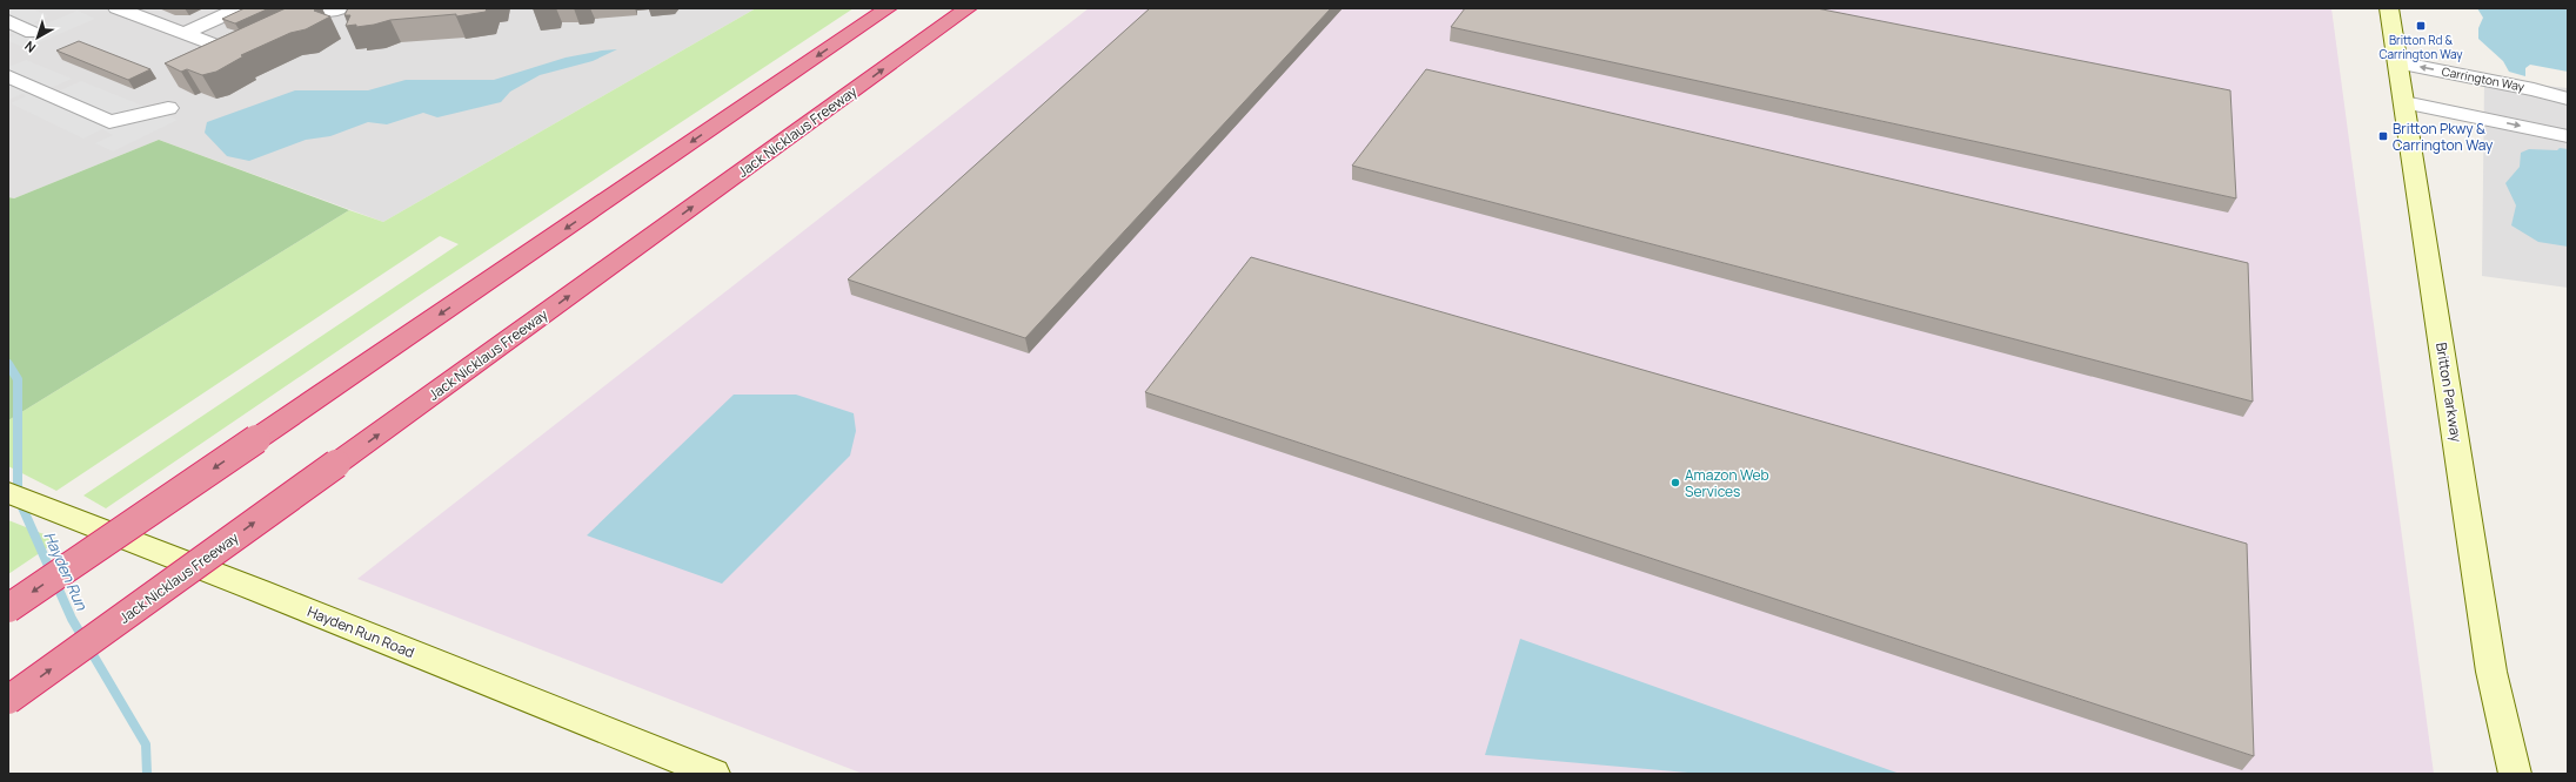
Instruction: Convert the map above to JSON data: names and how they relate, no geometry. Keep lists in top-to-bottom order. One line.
{"streets":{"highway":["Jack Nicklaus Freeway"],"main road":["Britton Parkway","Hayden Run Road"],"street":["Carrington Way"]},"crossings":[["Carrington Way","Britton Parkway"]],"water":["Hayden Run"],"places":{"transit":["Britton Rd & Carrington Way","Britton Pkwy & Carrington Way"],"other":["Amazon Web Services"]},"north":"bottom left"}
